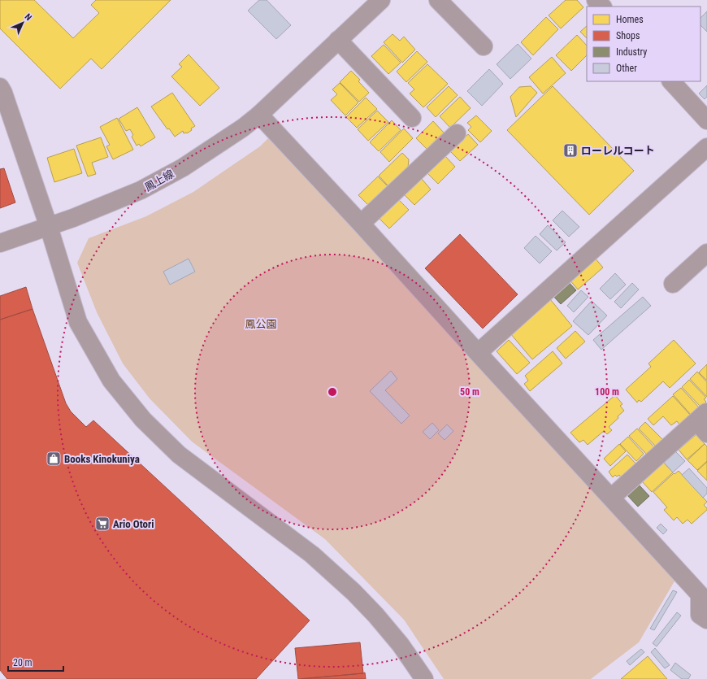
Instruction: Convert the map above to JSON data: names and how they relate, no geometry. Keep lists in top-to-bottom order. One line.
{"streets":{"street":["鳳上線"]},"parks":["鳳公園"],"places":{"building":["ローレルコート"],"shop":["Books Kinokuniya"],"supermarket":["Ario Otori"]},"legend":["Homes","Shops","Industry","Other"],"scale_bar":"20 m","north":"top right","rings":["50 m","100 m"]}
